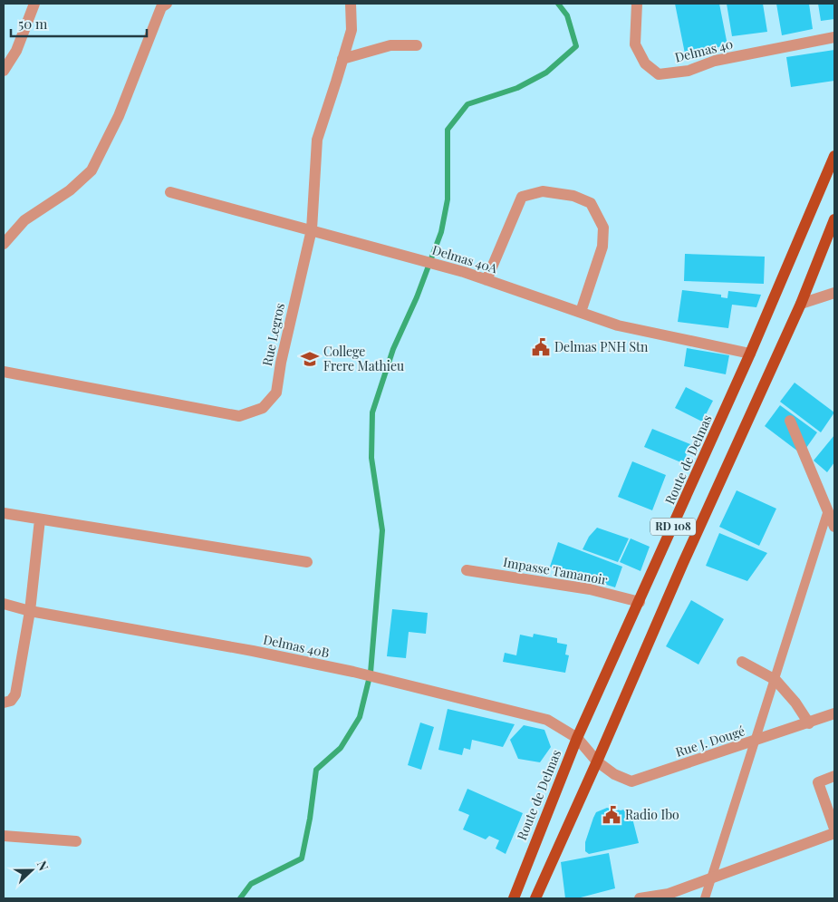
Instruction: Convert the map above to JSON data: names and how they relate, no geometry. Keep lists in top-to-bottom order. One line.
{"streets":{"main road":["Route de Delmas","RD 108"],"street":["Delmas 40","Delmas 40A","Rue Legros","Impasse Tamanoir","Delmas 40B","Rue J. Dougé"]},"crossings":[["Delmas 40A","Rue Legros"],["Delmas 40A","Route de Delmas"],["Route de Delmas","Impasse Tamanoir"],["Route de Delmas","Delmas 40B"],["Route de Delmas","Rue J. Dougé"],["RD 108","Rue J. Dougé"],["Delmas 40B","Rue J. Dougé"]],"places":{"public building":["Delmas PNH Stn","Radio Ibo"],"school or university":["College Frere Mathieu"]},"scale_bar":"50 m","north":"right"}
